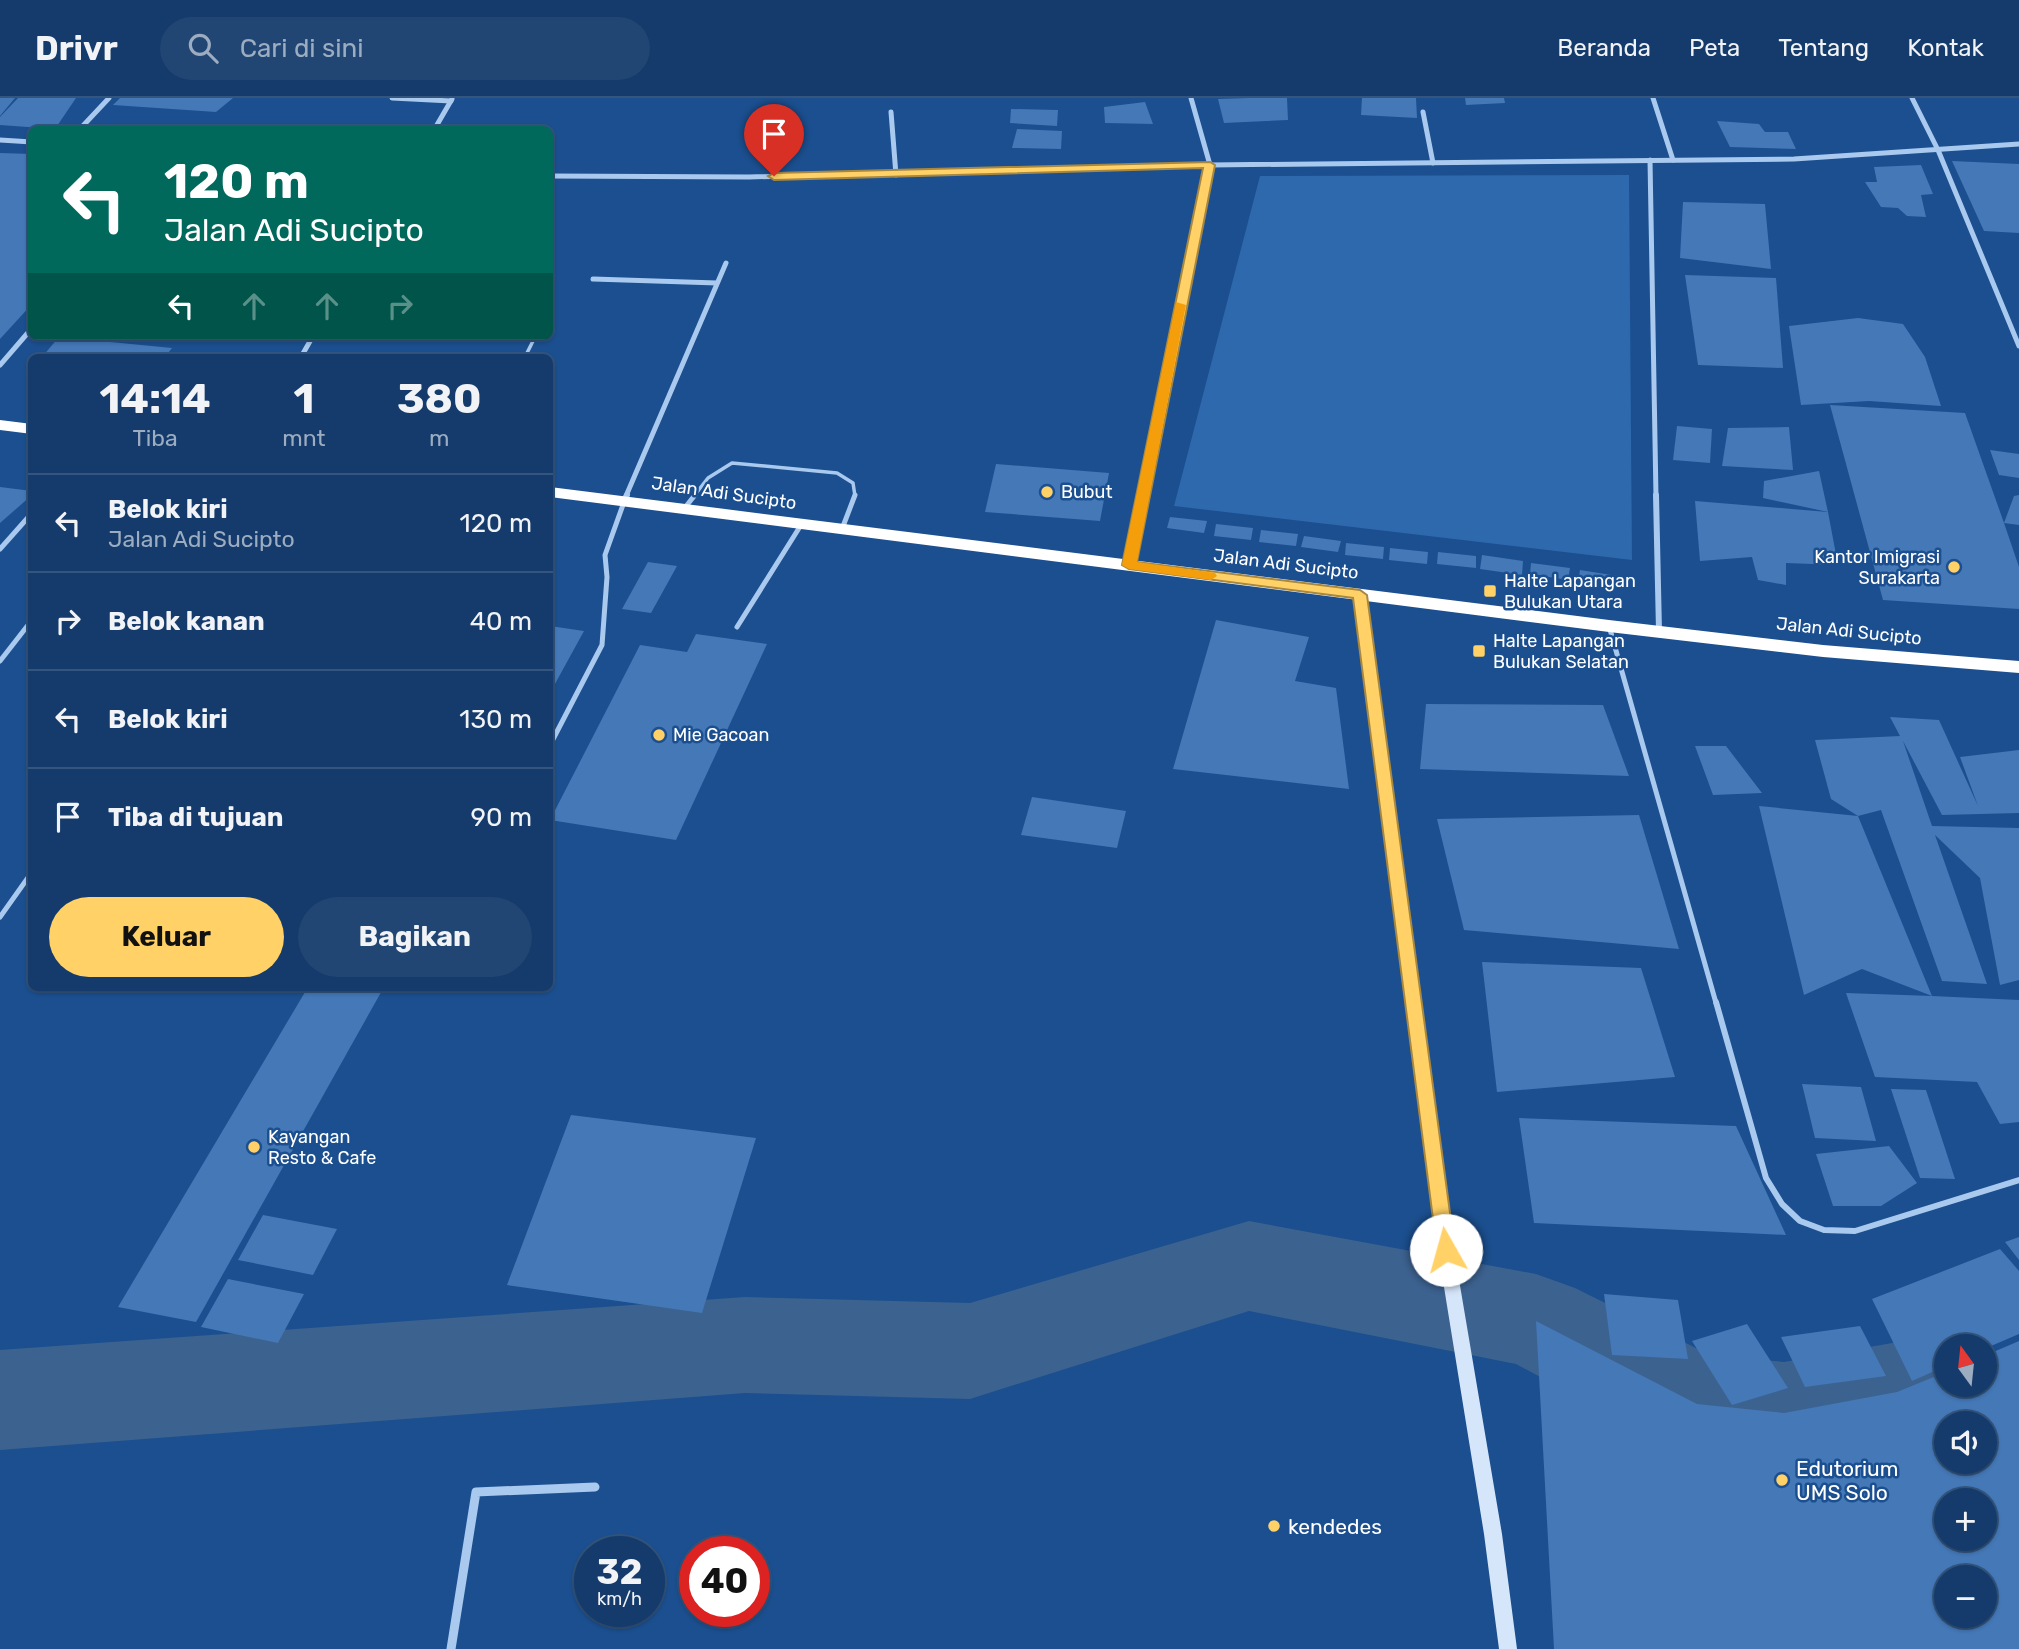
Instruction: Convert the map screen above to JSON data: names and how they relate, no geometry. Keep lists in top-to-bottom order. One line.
{"streets":{"highway":["Jalan Adi Sucipto"]},"places":{"other":["Bubut","Kantor Imigrasi Surakarta","Mie Gacoan","Kayangan Resto & Cafe","Edutorium UMS Solo","kendedes"],"transit":["Halte Lapangan Bulukan Utara","Halte Lapangan Bulukan Selatan"]},"north":"top","page":{"header":"Drivr","search":"Cari di sini","nav":["Beranda","Peta","Tentang","Kontak"],"turn":["120 m","Jalan Adi Sucipto"],"eta":["14:14","Tiba","1","mnt","380","m"],"list":[{"name":"Belok kiri","note":"Jalan Adi Sucipto","value":"120 m"},{"name":"Belok kanan","value":"40 m"},{"name":"Belok kiri","value":"130 m"},{"name":"Tiba di tujuan","value":"90 m"}],"buttons":["Keluar","Bagikan"],"map_buttons":["+","−"],"speed":"32 km/h","limit":"40"}}
